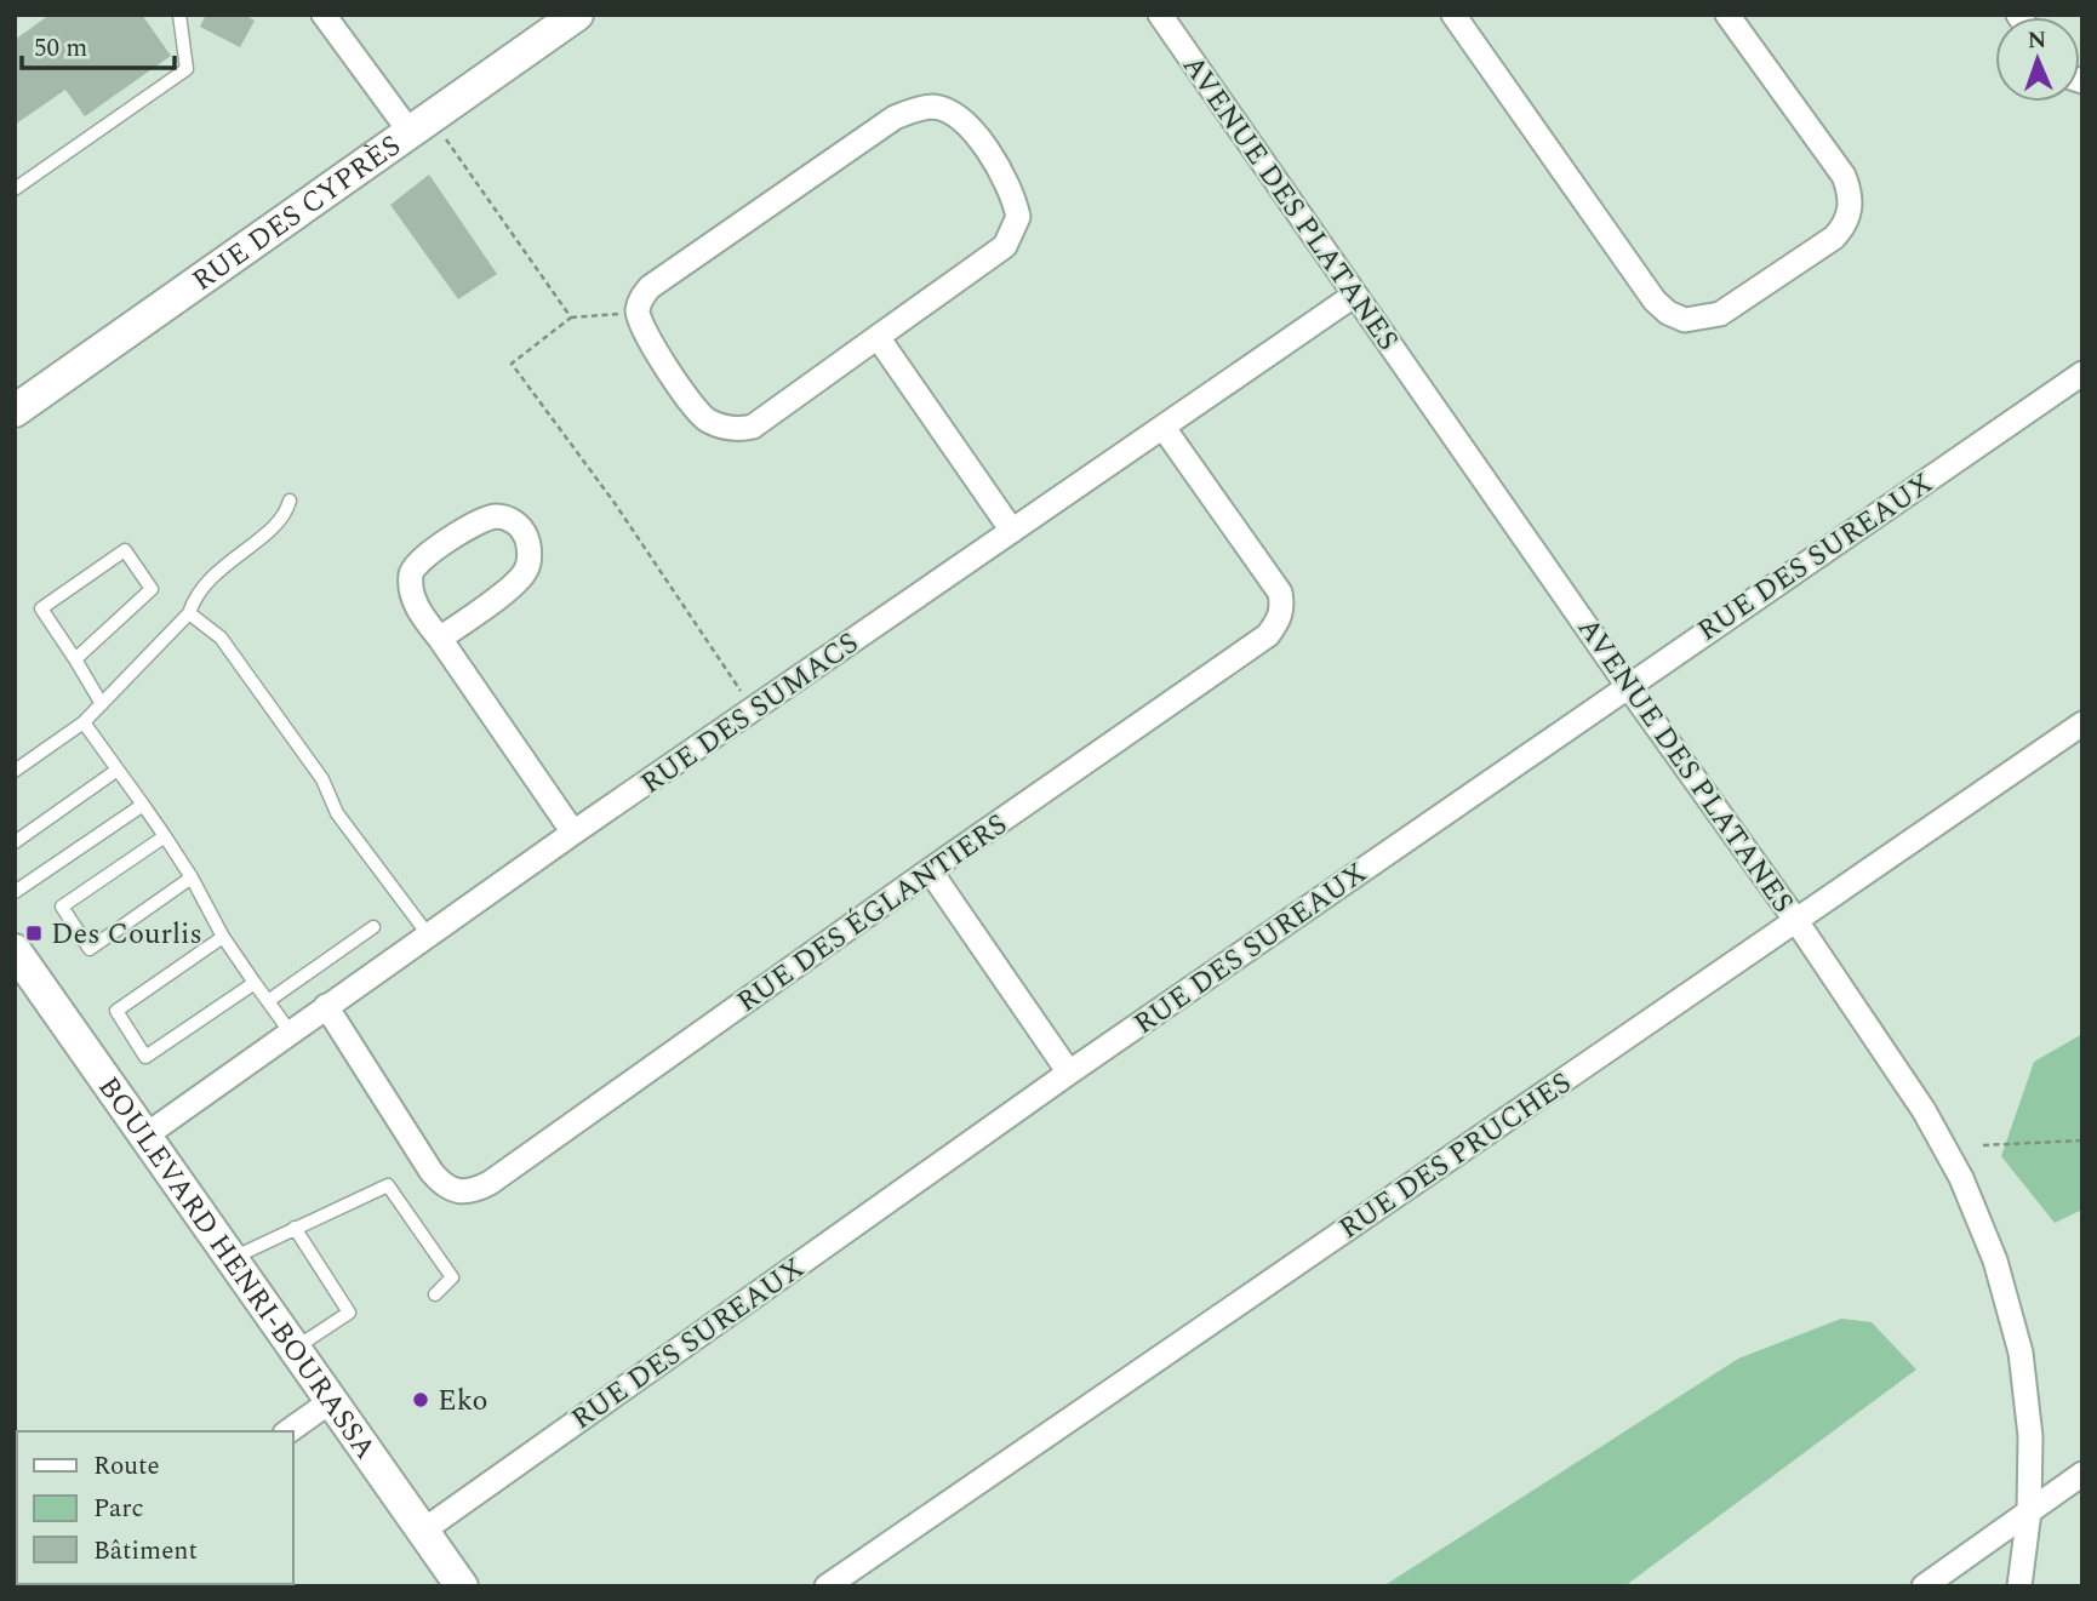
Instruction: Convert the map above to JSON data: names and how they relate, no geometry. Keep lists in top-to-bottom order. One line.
{"streets":{"main road":["RUE DES CYPRÈS","BOULEVARD HENRI-BOURASSA"],"street":["AVENUE DES PLATANES","RUE DES SUREAUX","RUE DES SUMACS","RUE DES ÉGLANTIERS","RUE DES PRUCHES"]},"crossings":[["AVENUE DES PLATANES","RUE DES SUREAUX"],["AVENUE DES PLATANES","RUE DES SUMACS"],["AVENUE DES PLATANES","RUE DES PRUCHES"],["RUE DES SUREAUX","BOULEVARD HENRI-BOURASSA"],["RUE DES SUMACS","RUE DES ÉGLANTIERS"],["RUE DES SUMACS","BOULEVARD HENRI-BOURASSA"]],"places":{"transit":["Des Courlis"],"other":["Eko"]},"legend":["Route","Parc","Bâtiment"],"scale_bar":"50 m","north":"top"}
